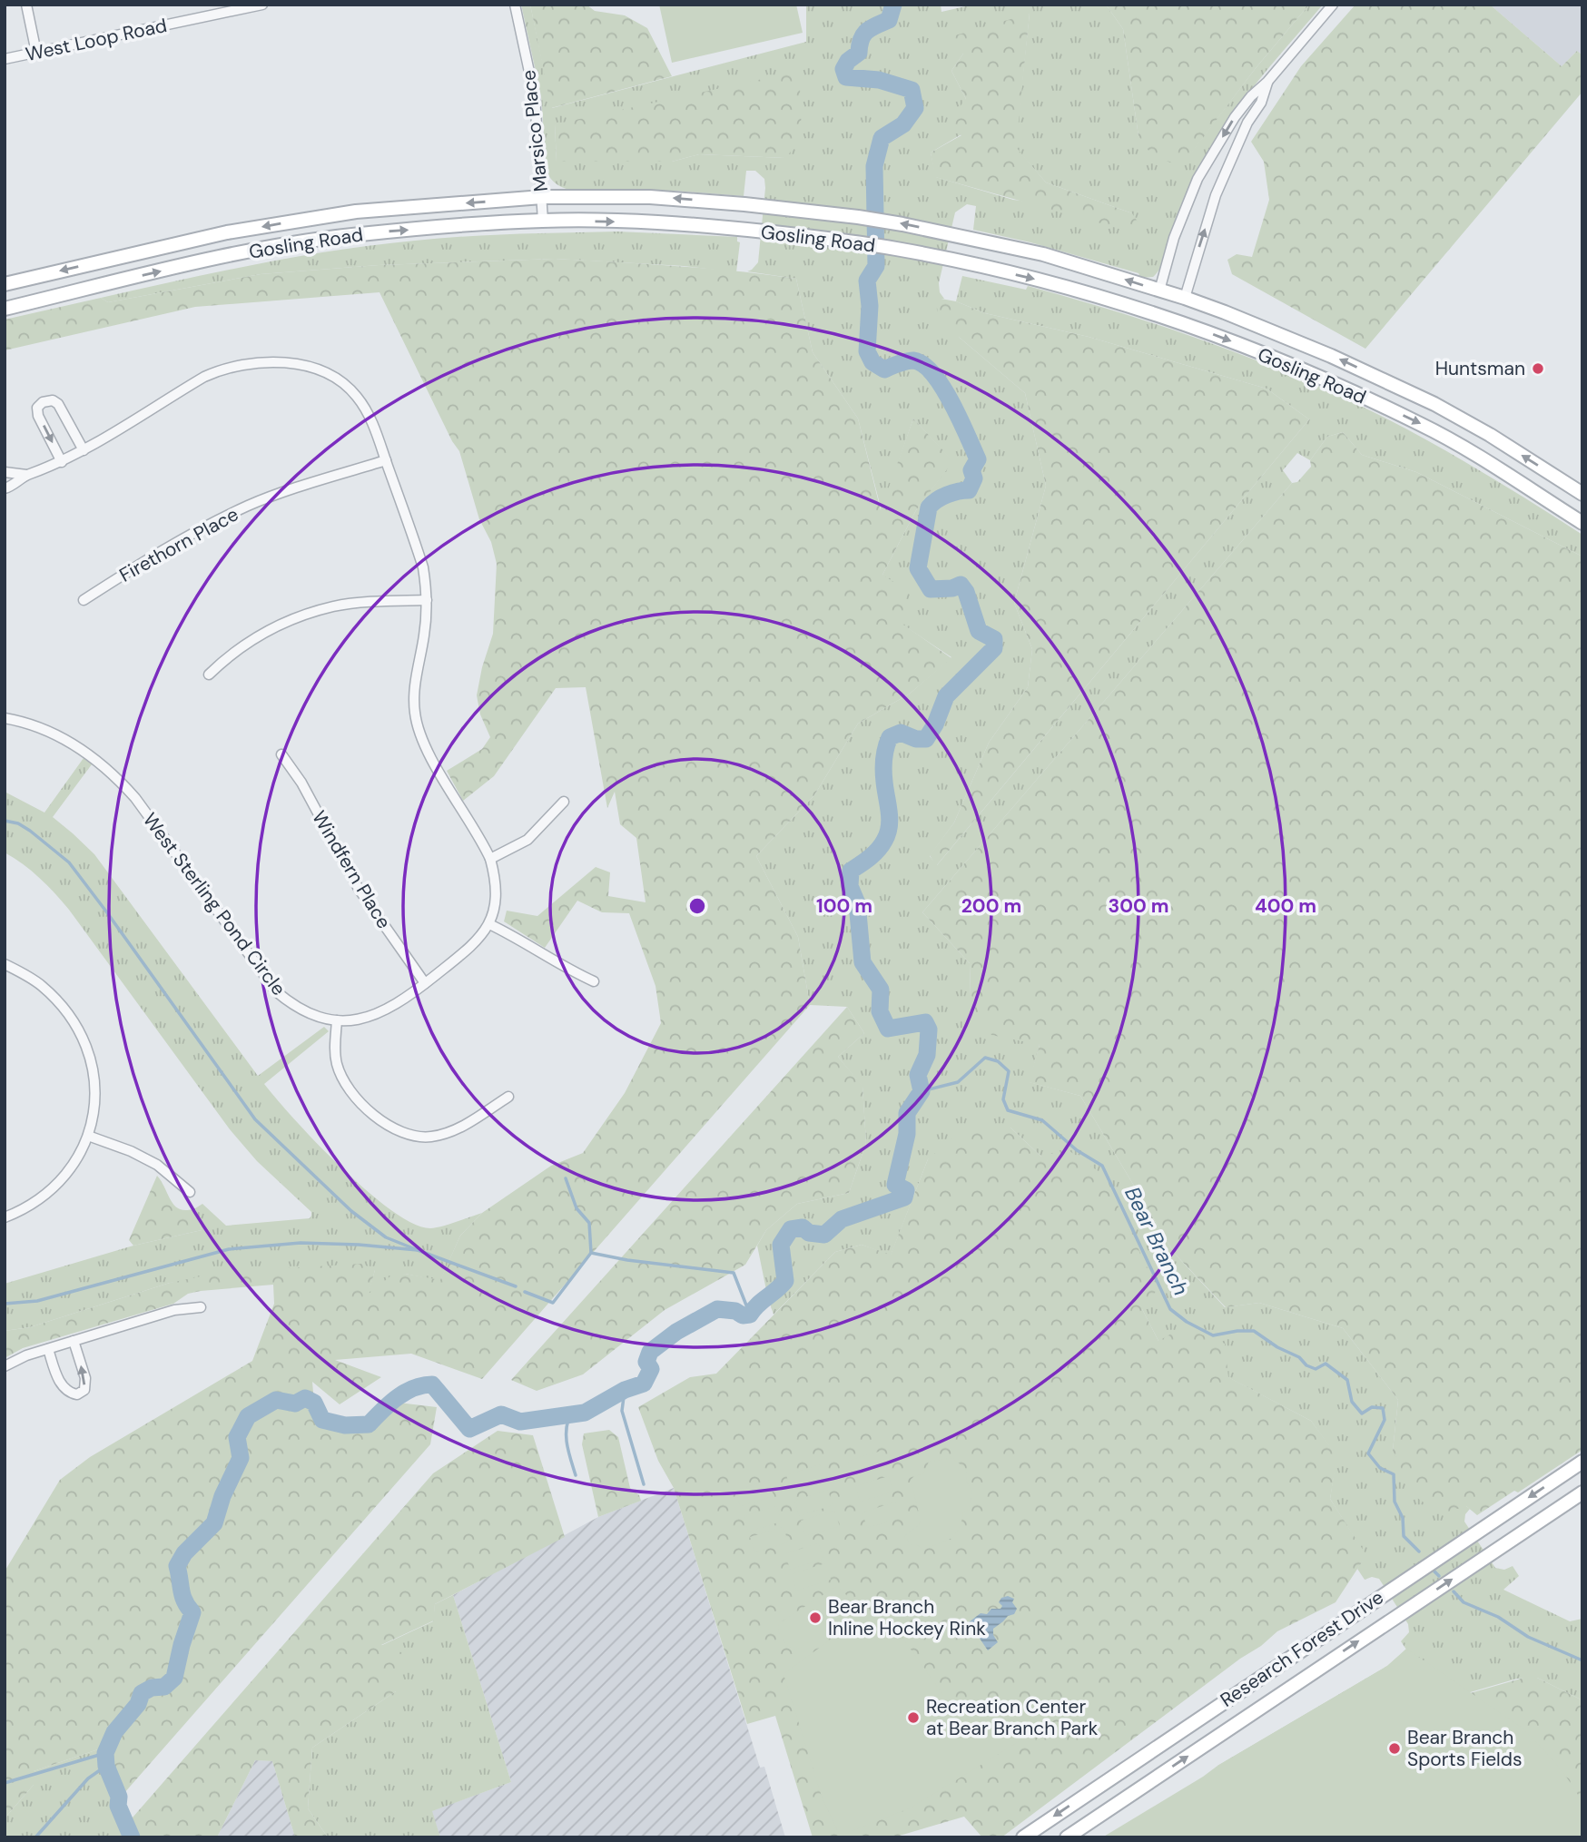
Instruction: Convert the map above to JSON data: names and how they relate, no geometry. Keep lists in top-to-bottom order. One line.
{"streets":{"main road":["Gosling Road","Research Forest Drive"],"street":["West Loop Road","Marsico Place","Firethorn Place","Windfern Place","West Sterling Pond Circle"]},"crossings":[["Marsico Place","Gosling Road"],["Firethorn Place","West Sterling Pond Circle"],["Windfern Place","West Sterling Pond Circle"]],"water":["Bear Branch"],"places":["Huntsman","Bear Branch Inline Hockey Rink","Recreation Center at Bear Branch Park","Bear Branch Sports Fields"],"rings":["100 m","200 m","300 m","400 m"]}
